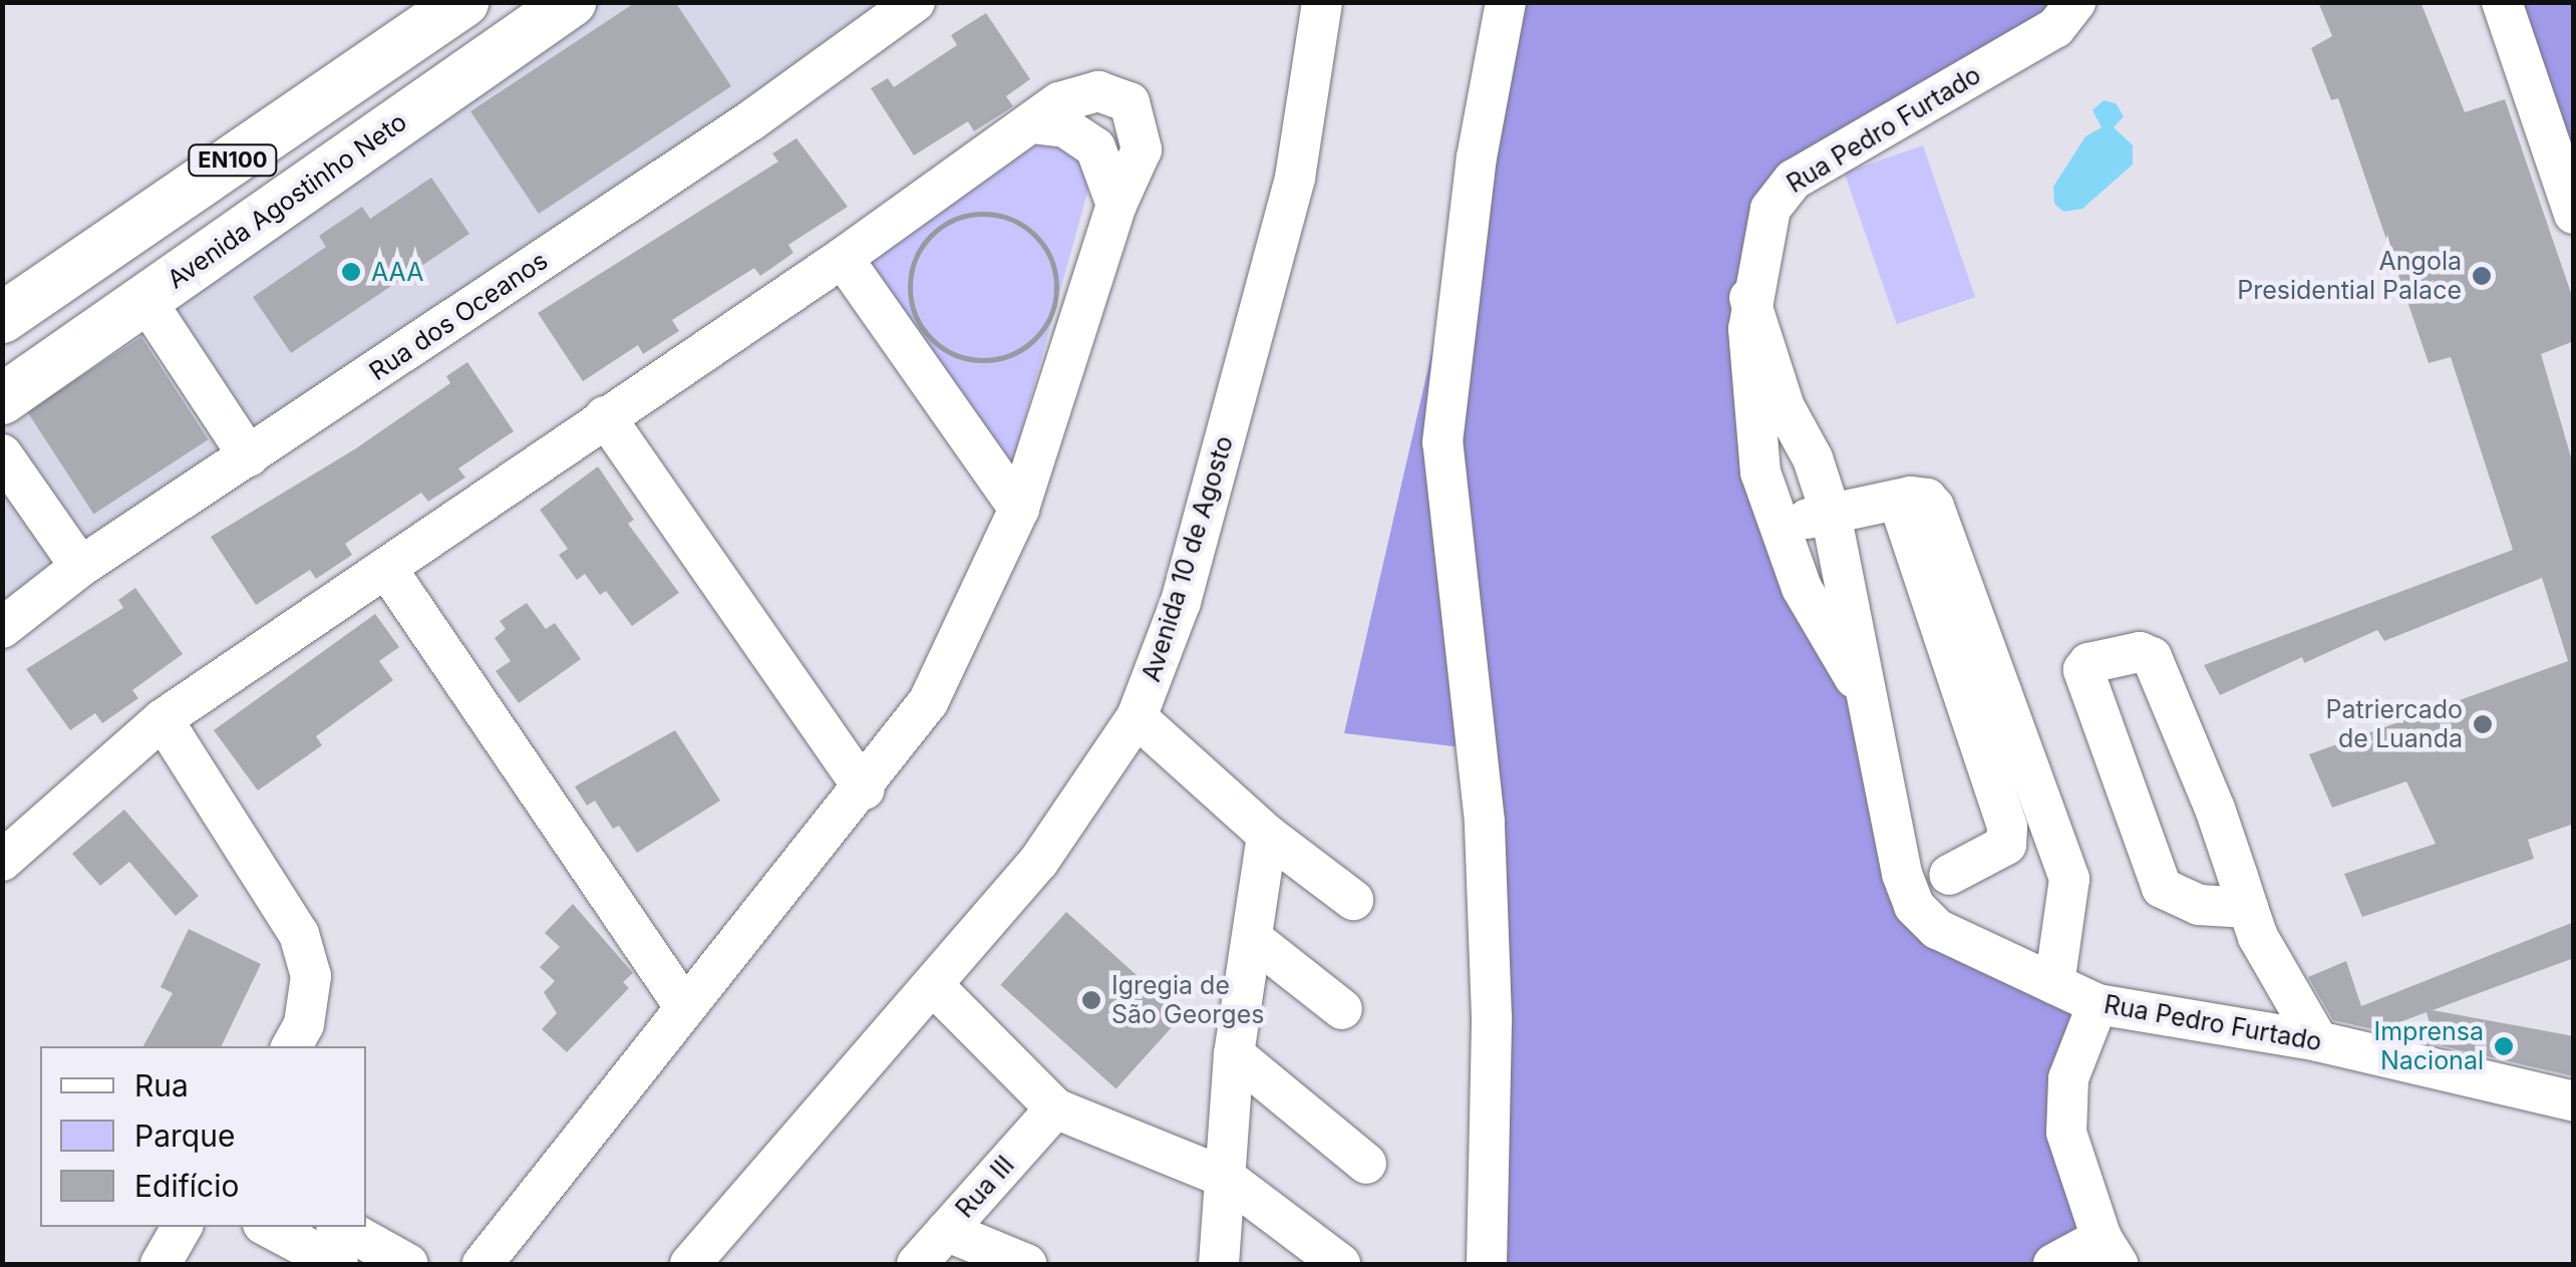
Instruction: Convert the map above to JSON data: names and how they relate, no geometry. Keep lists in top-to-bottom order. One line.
{"streets":{"main road":["EN100","Avenida Agostinho Neto"],"street":["Rua Pedro Furtado","Rua dos Oceanos","Avenida 10 de Agosto","Rua III"]},"places":["AAA","Angola Presidential Palace","Patriercado de Luanda","Igregia de São Georges","Imprensa Nacional"],"legend":["Rua","Parque","Edifício"]}
